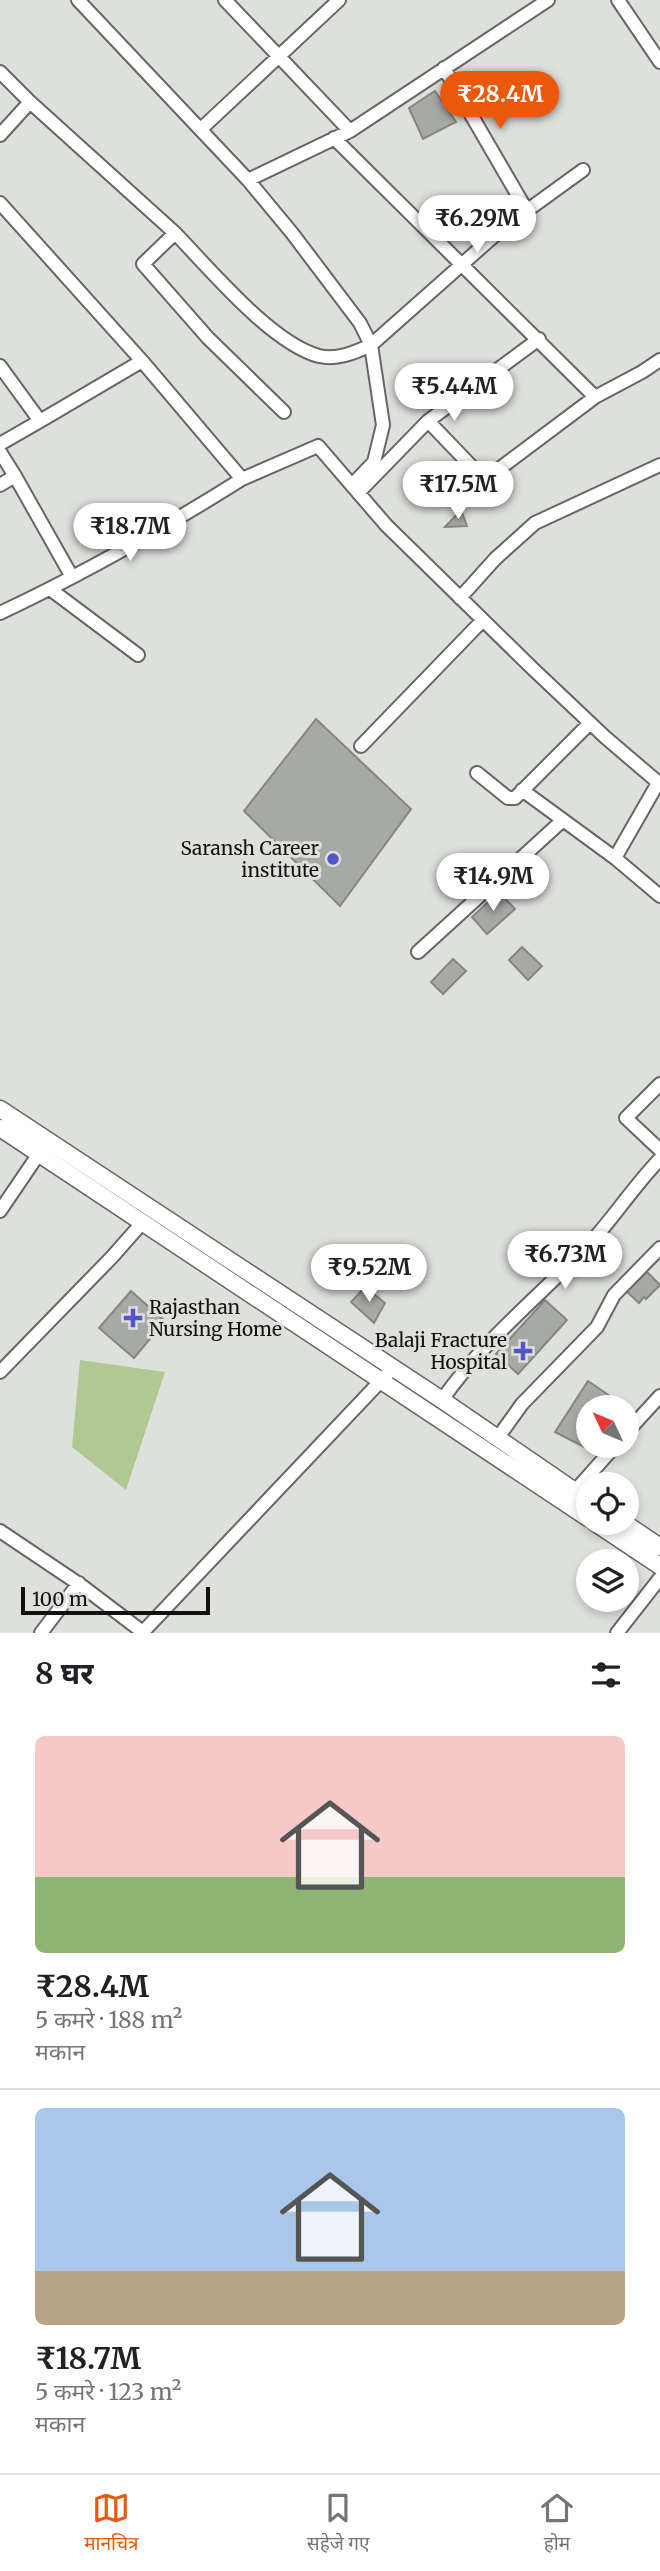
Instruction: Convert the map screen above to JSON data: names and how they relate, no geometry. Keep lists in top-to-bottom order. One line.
{"places":{"other":["Saransh Career institute"],"health":["Rajasthan Nursing Home","Balaji Fracture Hospital"]},"scale_bar":"100 m","north":"top left","page":{"price":["₹28.4M","₹6.29M","₹5.44M","₹17.5M","₹18.7M","₹14.9M","₹6.73M","₹9.52M"],"scale":"100 m","heading":"8 घर","list":[{"name":"₹28.4M","note":"5 कमरे · 188 m² · मकान"},{"name":"₹18.7M","note":"5 कमरे · 123 m² · मकान"}],"tabs":["मानचित्र","सहेजे गए","होम"]}}
